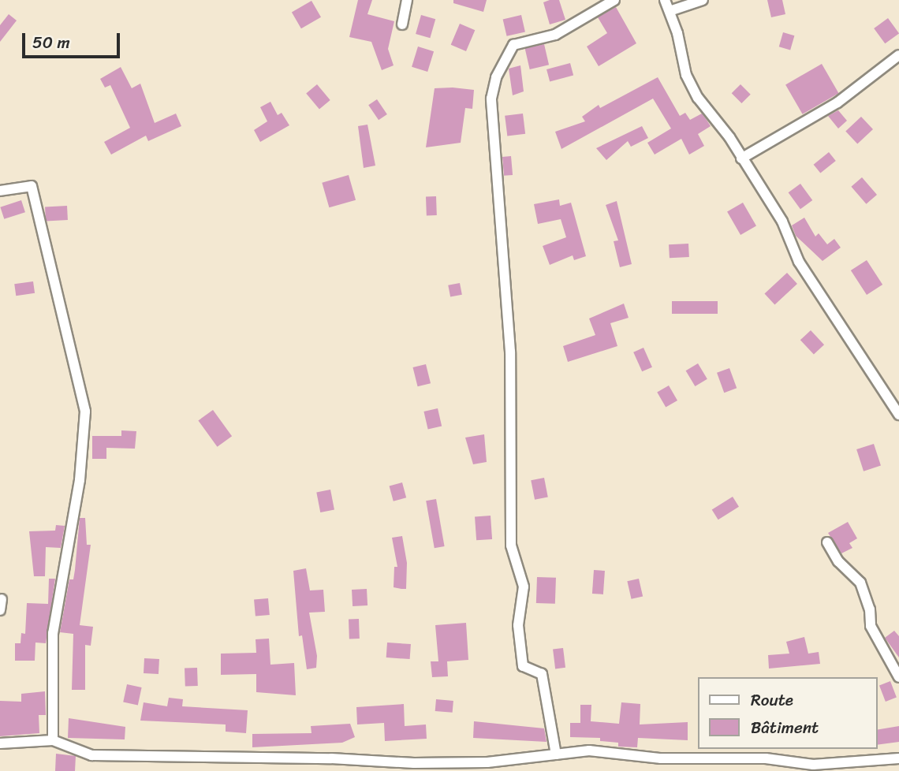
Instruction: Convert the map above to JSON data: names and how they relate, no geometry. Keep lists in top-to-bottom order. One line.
{"legend":["Route","Bâtiment"],"scale_bar":"50 m"}
